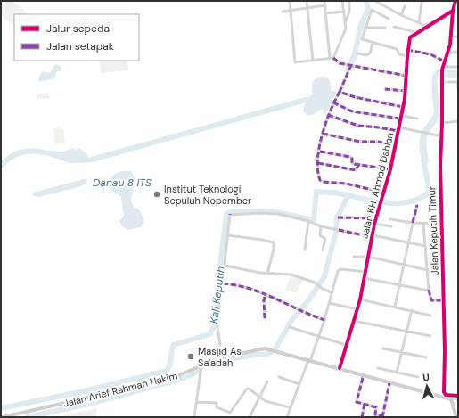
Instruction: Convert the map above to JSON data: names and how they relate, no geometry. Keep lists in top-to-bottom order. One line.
{"streets":{"main road":["Jalan KH. Ahmad Dahlan","Jalan Arief Rahman Hakim"],"street":["Jalan Keputih Timur"]},"crossings":[["Jalan KH. Ahmad Dahlan","Jalan Arief Rahman Hakim"],["Jalan Keputih Timur","Jalan Arief Rahman Hakim"]],"water":["Danau 8 ITS","Kali Keputih"],"places":["Institut Teknologi Sepuluh Nopember","Masjid As Sa'adah"],"legend":["Jalur sepeda","Jalan setapak"],"north":"top"}
